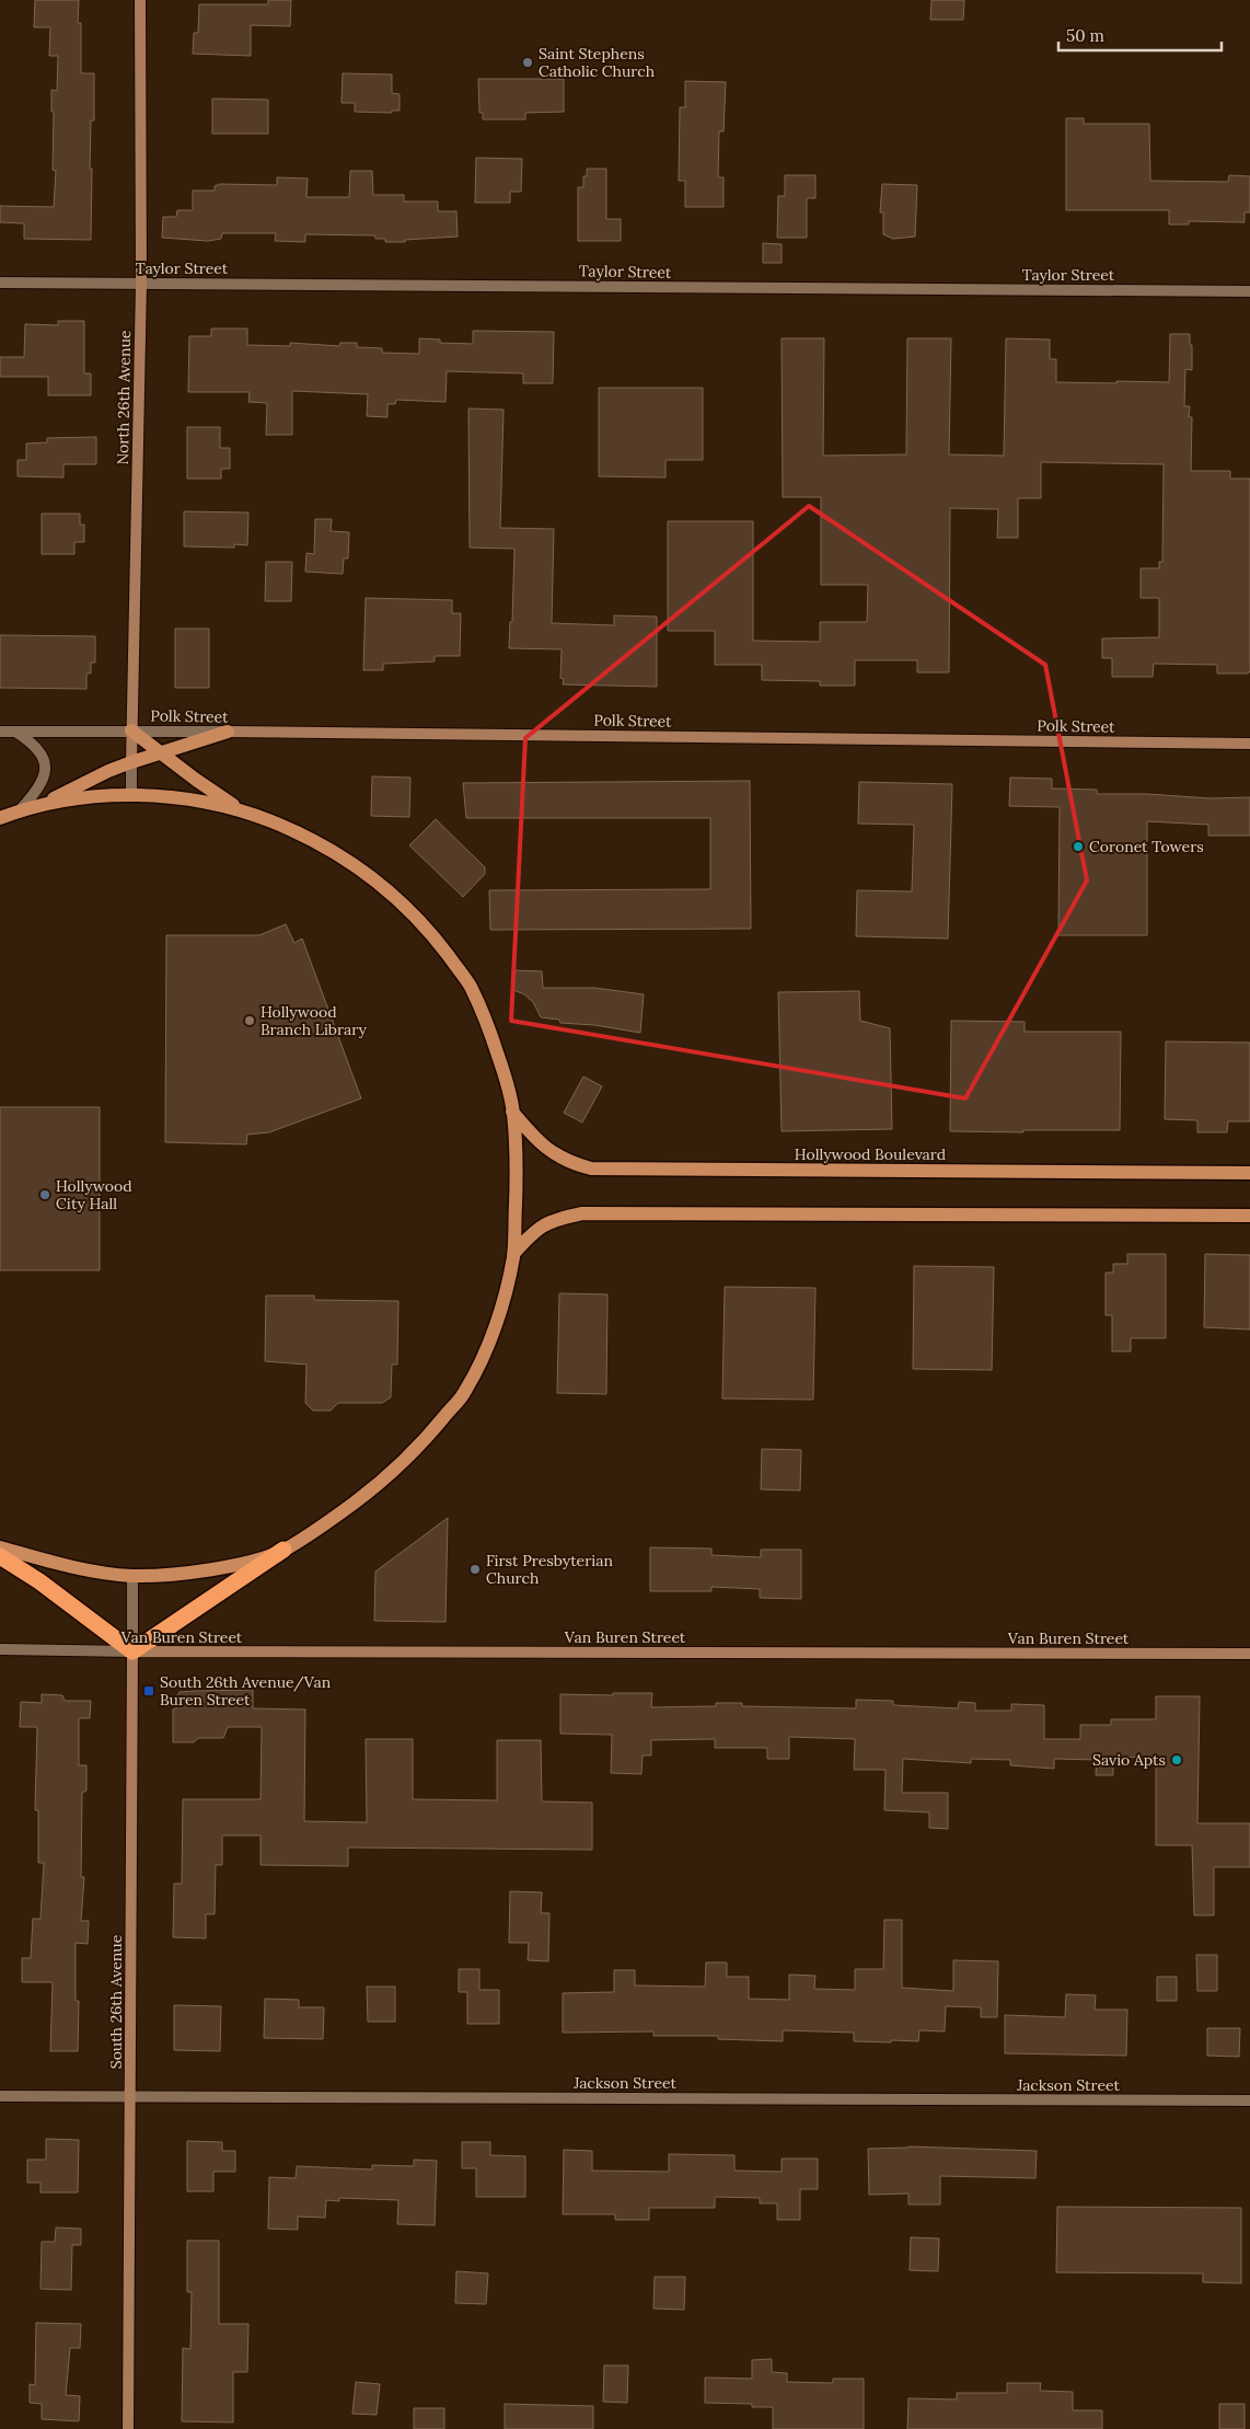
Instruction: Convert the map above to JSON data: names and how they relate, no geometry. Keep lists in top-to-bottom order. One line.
{"streets":{"main road":["North 26th Avenue","Polk Street","Hollywood Boulevard","Van Buren Street","South 26th Avenue"],"street":["Taylor Street","Jackson Street"]},"crossings":[["Taylor Street","North 26th Avenue"],["North 26th Avenue","Polk Street"],["Van Buren Street","South 26th Avenue"],["South 26th Avenue","Jackson Street"]],"places":{"other":["Saint Stephens Catholic Church","Coronet Towers","Hollywood Branch Library","Hollywood City Hall","First Presbyterian Church","Savio Apts"],"transit":["South 26th Avenue/Van Buren Street"]},"scale_bar":"50 m"}
